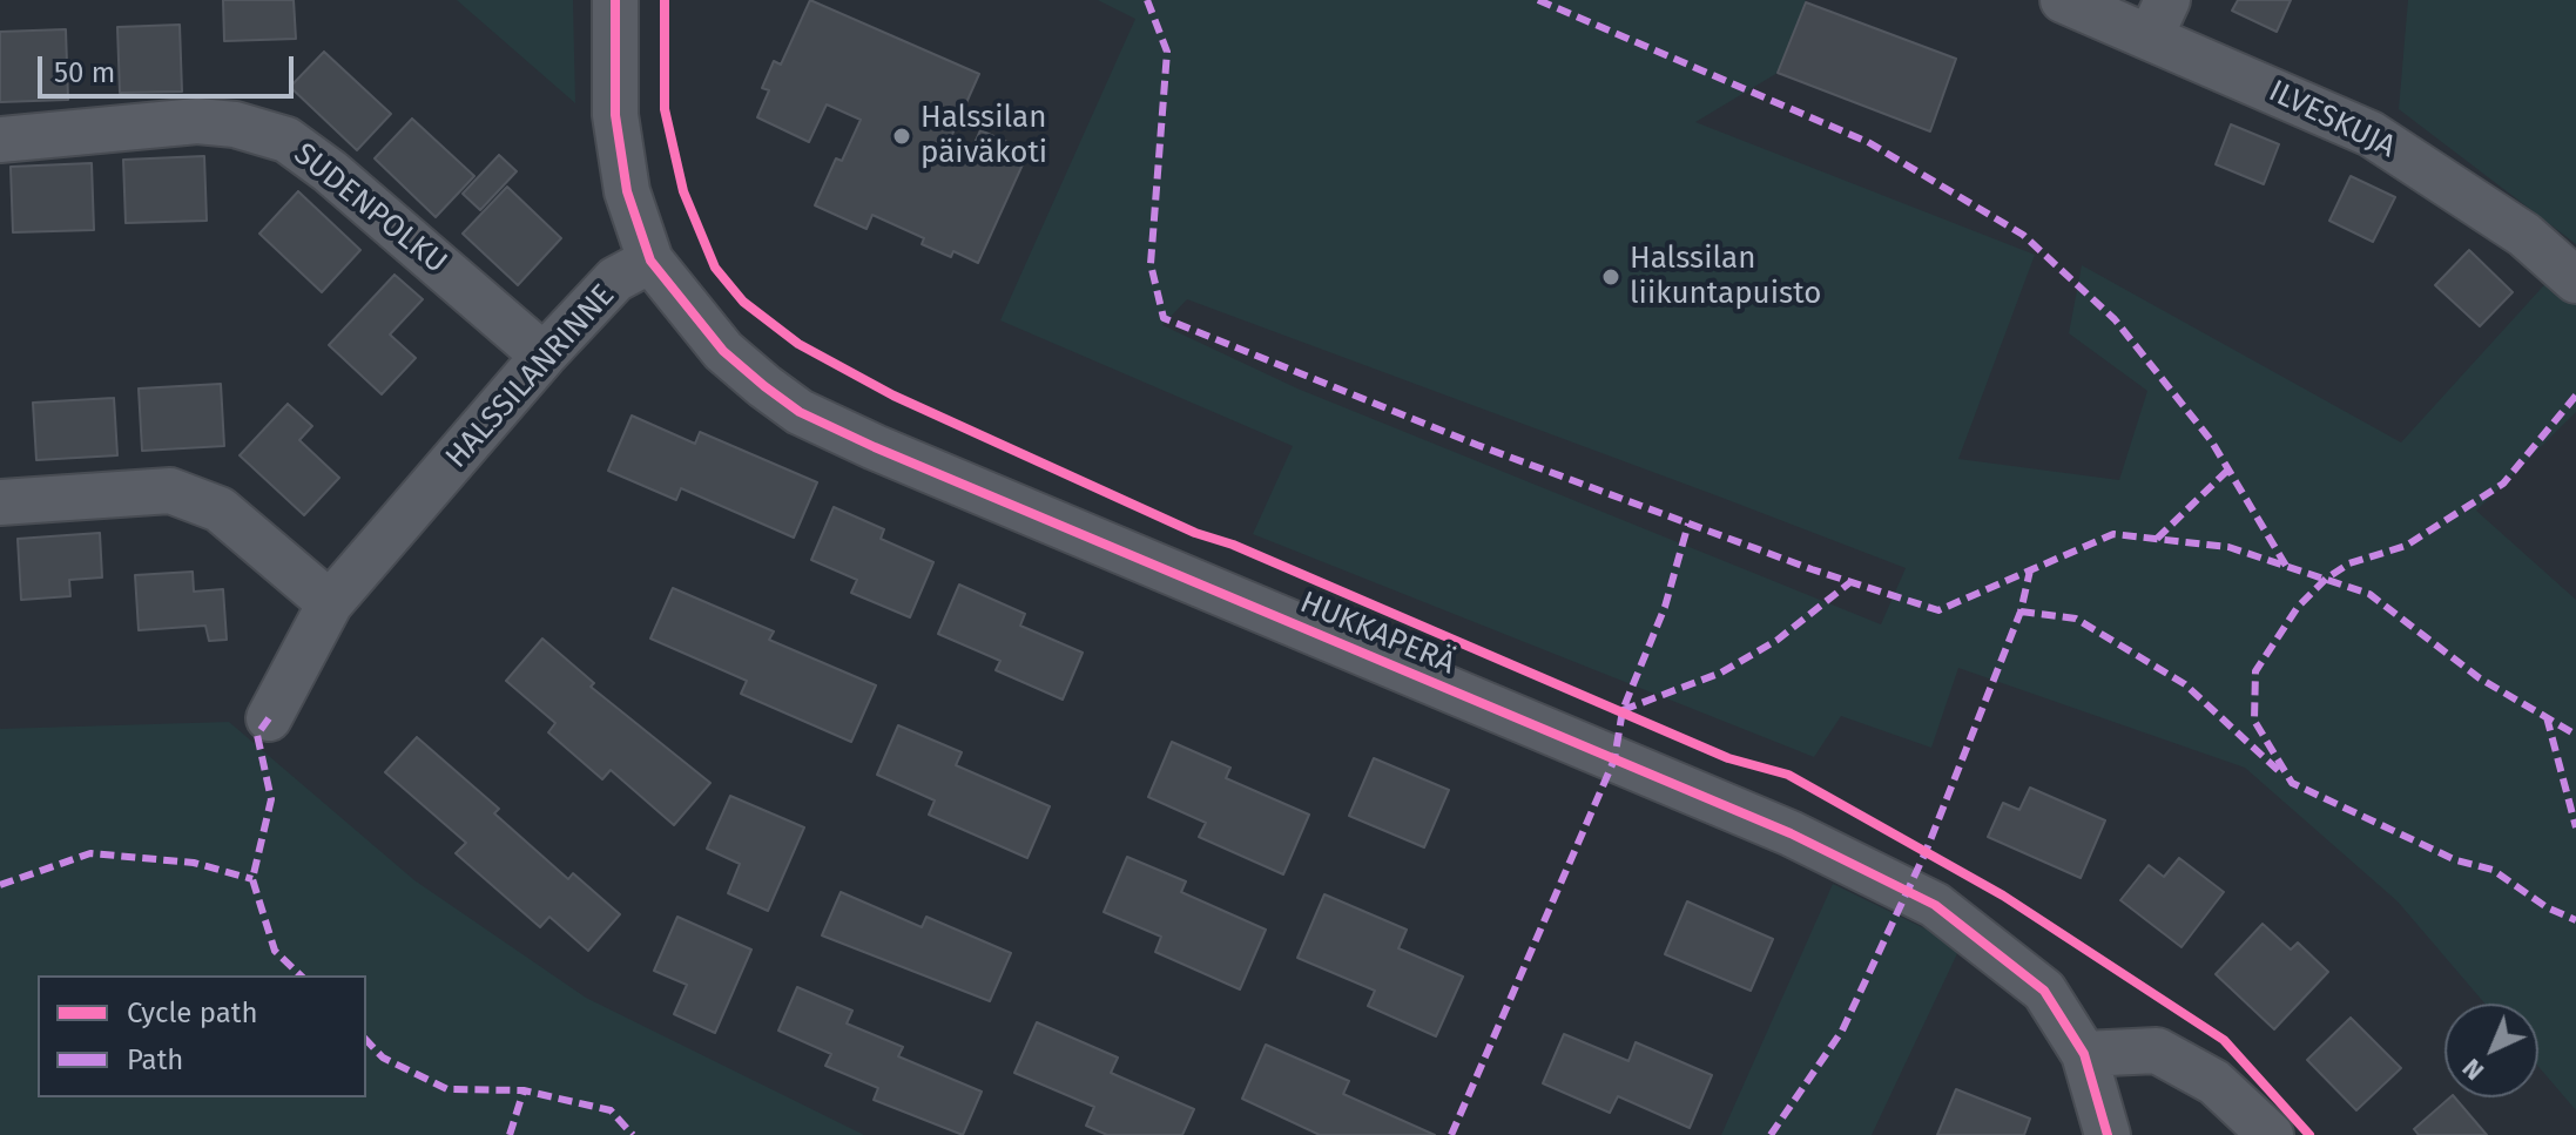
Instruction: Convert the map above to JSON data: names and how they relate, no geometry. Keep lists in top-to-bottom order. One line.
{"streets":{"street":["ILVESKUJA","SUDENPOLKU","HALSSILANRINNE","HUKKAPERÄ"]},"crossings":[["SUDENPOLKU","HALSSILANRINNE"],["HALSSILANRINNE","HUKKAPERÄ"]],"places":["Halssilan päiväkoti","Halssilan liikuntapuisto"],"legend":["Cycle path","Path"],"scale_bar":"50 m","north":"bottom left"}
